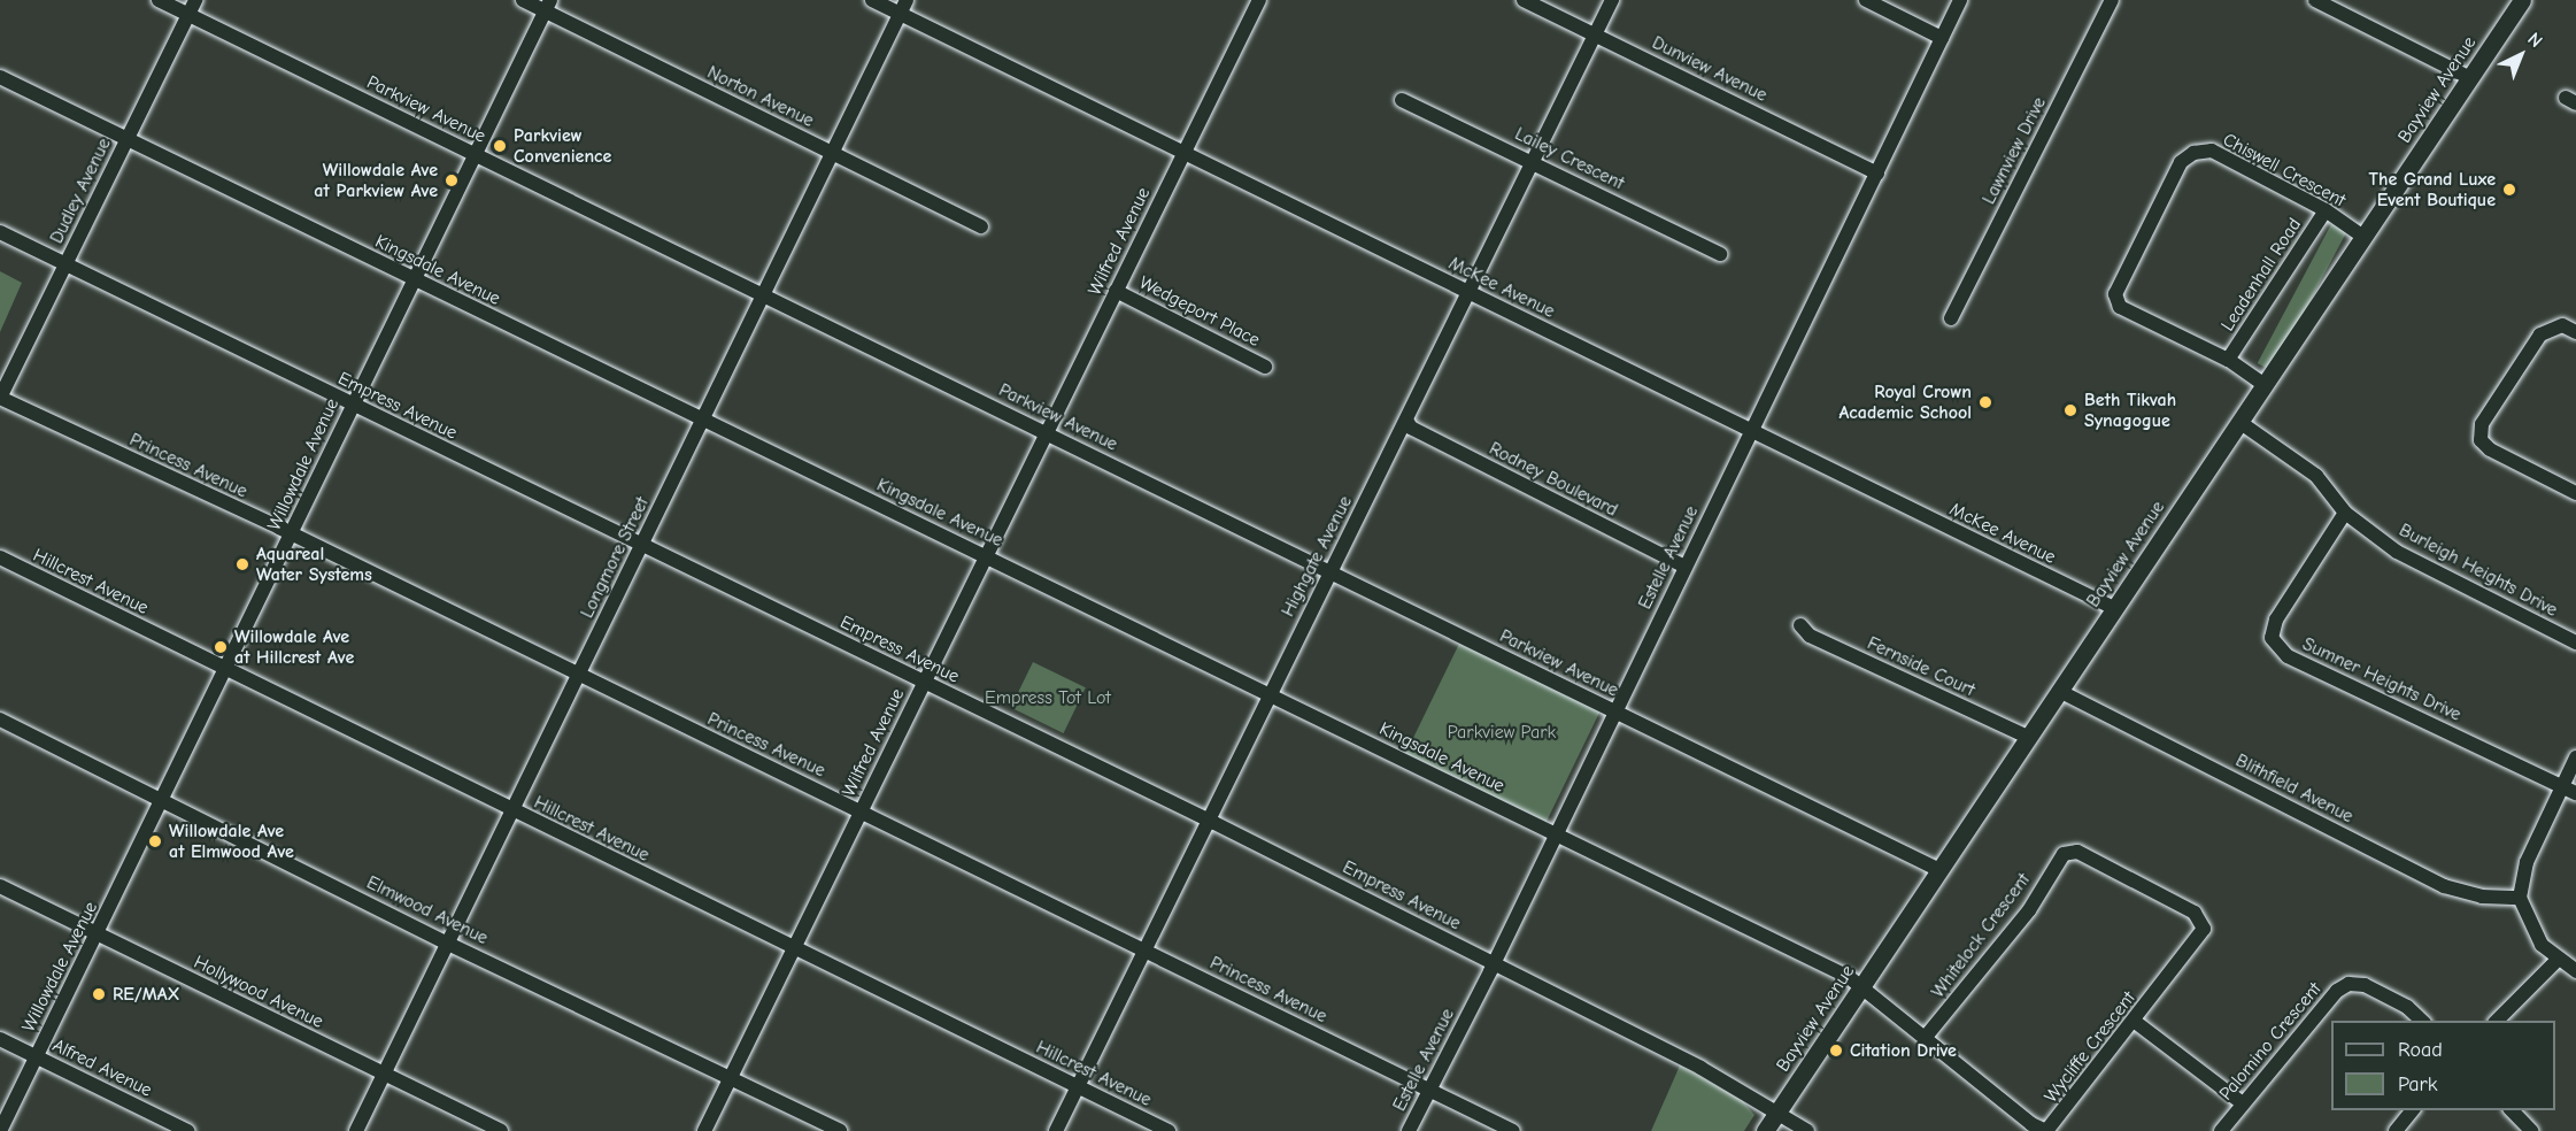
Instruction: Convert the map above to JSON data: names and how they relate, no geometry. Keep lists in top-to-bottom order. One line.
{"streets":{"main road":["Bayview Avenue"],"street":["Dunview Avenue","Norton Avenue","Parkview Avenue","Lawnview Drive","Lailey Crescent","Chiswell Crescent","Dudley Avenue","Wilfred Avenue","Kingsdale Avenue","Leadenhall Road","McKee Avenue","Wedgeport Place","Empress Avenue","Willowdale Avenue","Princess Avenue","Rodney Boulevard","Highgate Avenue","Longmore Street","Estelle Avenue","Burleigh Heights Drive","Hillcrest Avenue","Fernside Court","Sumner Heights Drive","Blithfield Avenue","Elmwood Avenue","Whitelock Crescent","Hollywood Avenue","Palomino Crescent","Wycliffe Crescent","Alfred Avenue"]},"crossings":[["Dunview Avenue","Highgate Avenue"],["Dunview Avenue","Estelle Avenue"],["Bayview Avenue","Parkview Avenue"],["Bayview Avenue","Chiswell Crescent"],["Bayview Avenue","Kingsdale Avenue"],["Bayview Avenue","McKee Avenue"],["Bayview Avenue","Empress Avenue"],["Bayview Avenue","Burleigh Heights Drive"],["Bayview Avenue","Fernside Court"],["Bayview Avenue","Blithfield Avenue"],["Bayview Avenue","Wycliffe Crescent"],["Norton Avenue","Willowdale Avenue"],["Norton Avenue","Longmore Street"],["Parkview Avenue","Dudley Avenue"],["Parkview Avenue","Wilfred Avenue"],["Parkview Avenue","Willowdale Avenue"],["Parkview Avenue","Highgate Avenue"],["Parkview Avenue","Longmore Street"],["Parkview Avenue","Estelle Avenue"],["Lailey Crescent","Highgate Avenue"],["Chiswell Crescent","Leadenhall Road"],["Dudley Avenue","Kingsdale Avenue"],["Dudley Avenue","Empress Avenue"],["Dudley Avenue","Princess Avenue"],["Wilfred Avenue","Kingsdale Avenue"],["Wilfred Avenue","McKee Avenue"],["Wilfred Avenue","Wedgeport Place"],["Wilfred Avenue","Empress Avenue"],["Wilfred Avenue","Princess Avenue"],["Wilfred Avenue","Hillcrest Avenue"],["Wilfred Avenue","Elmwood Avenue"],["Kingsdale Avenue","Willowdale Avenue"],["Kingsdale Avenue","Highgate Avenue"],["Kingsdale Avenue","Longmore Street"],["Kingsdale Avenue","Estelle Avenue"],["Kingsdale Avenue","Wycliffe Crescent"],["McKee Avenue","Highgate Avenue"],["McKee Avenue","Longmore Street"],["McKee Avenue","Estelle Avenue"],["Empress Avenue","Willowdale Avenue"],["Empress Avenue","Highgate Avenue"],["Empress Avenue","Longmore Street"],["Empress Avenue","Estelle Avenue"],["Willowdale Avenue","Princess Avenue"],["Willowdale Avenue","Hillcrest Avenue"],["Willowdale Avenue","Elmwood Avenue"],["Willowdale Avenue","Hollywood Avenue"],["Willowdale Avenue","Alfred Avenue"],["Princess Avenue","Highgate Avenue"],["Princess Avenue","Longmore Street"],["Princess Avenue","Estelle Avenue"],["Rodney Boulevard","Highgate Avenue"],["Rodney Boulevard","Estelle Avenue"],["Highgate Avenue","Hillcrest Avenue"],["Longmore Street","Hillcrest Avenue"],["Longmore Street","Elmwood Avenue"],["Longmore Street","Hollywood Avenue"],["Burleigh Heights Drive","Sumner Heights Drive"],["Whitelock Crescent","Wycliffe Crescent"]],"parks":["Empress Tot Lot","Parkview Park"],"places":["Parkview Convenience","Willowdale Ave at Parkview Ave","The Grand Luxe Event Boutique","Royal Crown Academic School","Beth Tikvah Synagogue","Aquareal Water Systems","Willowdale Ave at Hillcrest Ave","Willowdale Ave at Elmwood Ave","RE/MAX","Citation Drive"],"legend":["Road","Park"],"north":"top right"}
